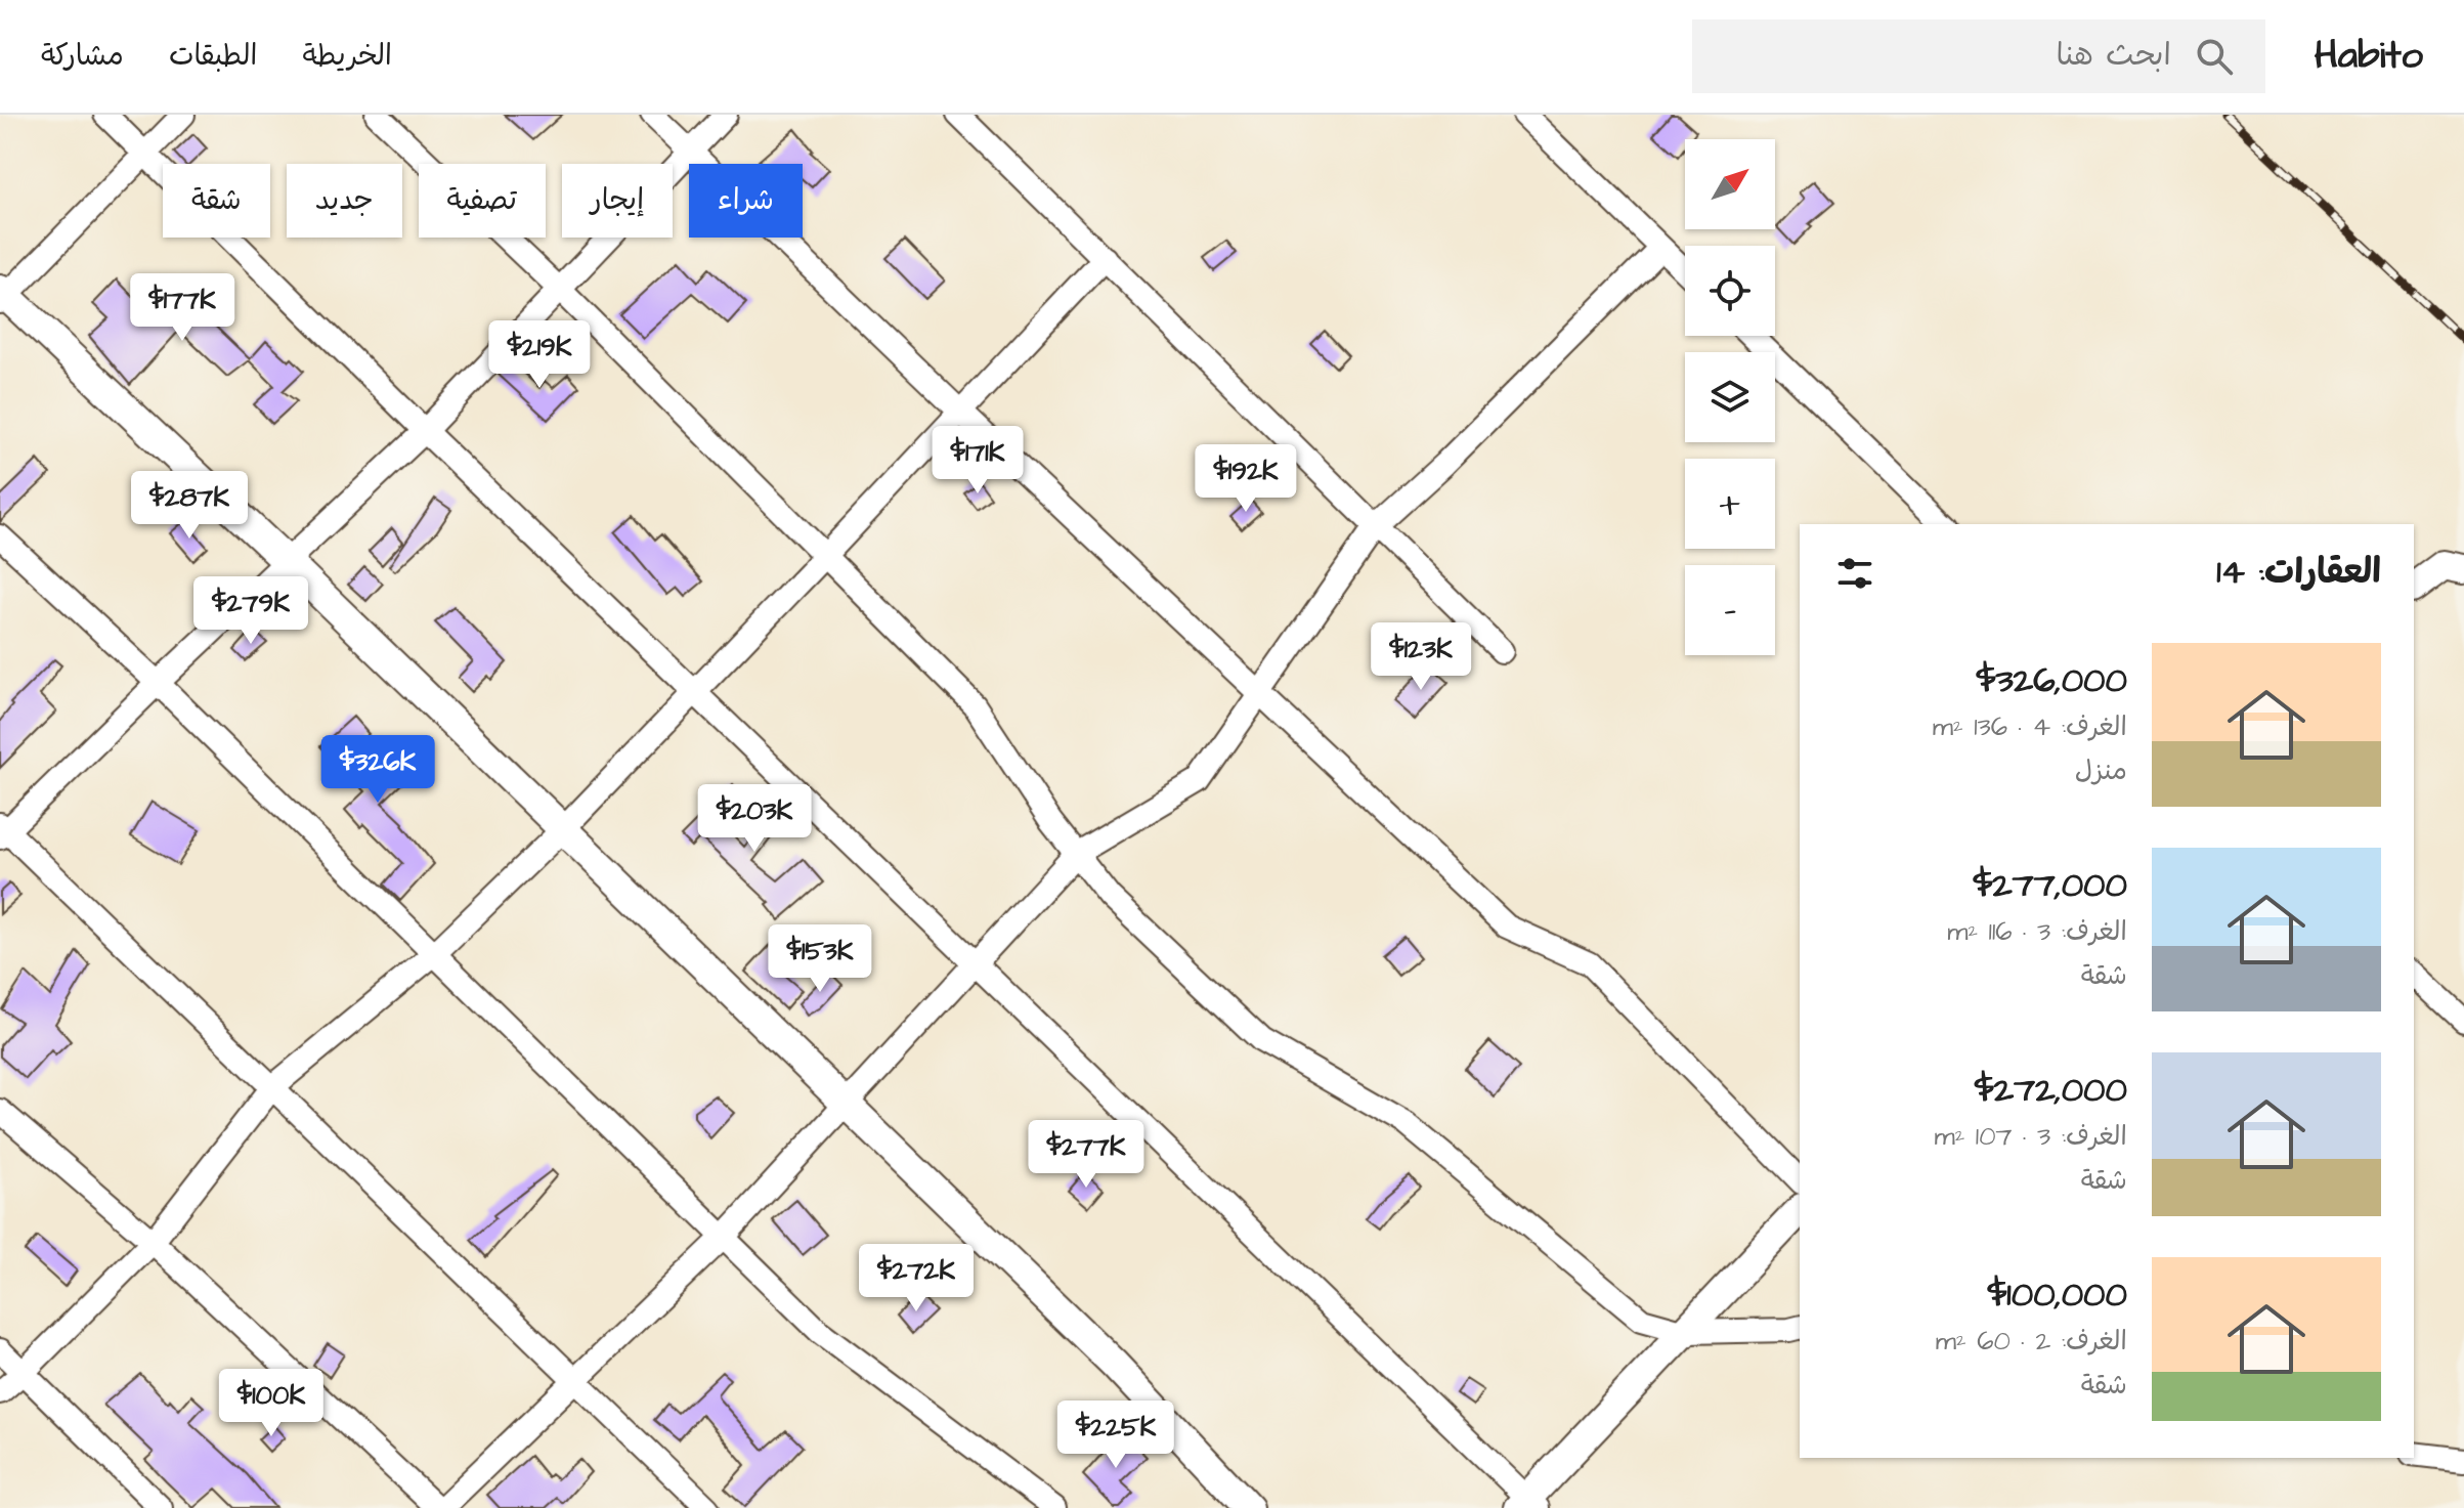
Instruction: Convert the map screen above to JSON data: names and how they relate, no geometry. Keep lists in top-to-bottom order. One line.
{"north":"top right","page":{"header":"Habito","search":"ابحث هنا","nav":["الخريطة","الطبقات","مشاركة"],"map_buttons":["+","−"],"chip":["شراء","إيجار","تصفية","جديد","شقة"],"price":["$177K","$219K","$171K","$192K","$287K","$279K","$123K","$326K","$203K","$153K","$277K","$272K","$100K","$225K"],"heading":"العقارات: 14","list":[{"name":"$326,000","note":"الغرف: 4 · 136 m² · منزل"},{"name":"$277,000","note":"الغرف: 3 · 116 m² · شقة"},{"name":"$272,000","note":"الغرف: 3 · 107 m² · شقة"},{"name":"$100,000","note":"الغرف: 2 · 60 m² · شقة"}]}}
